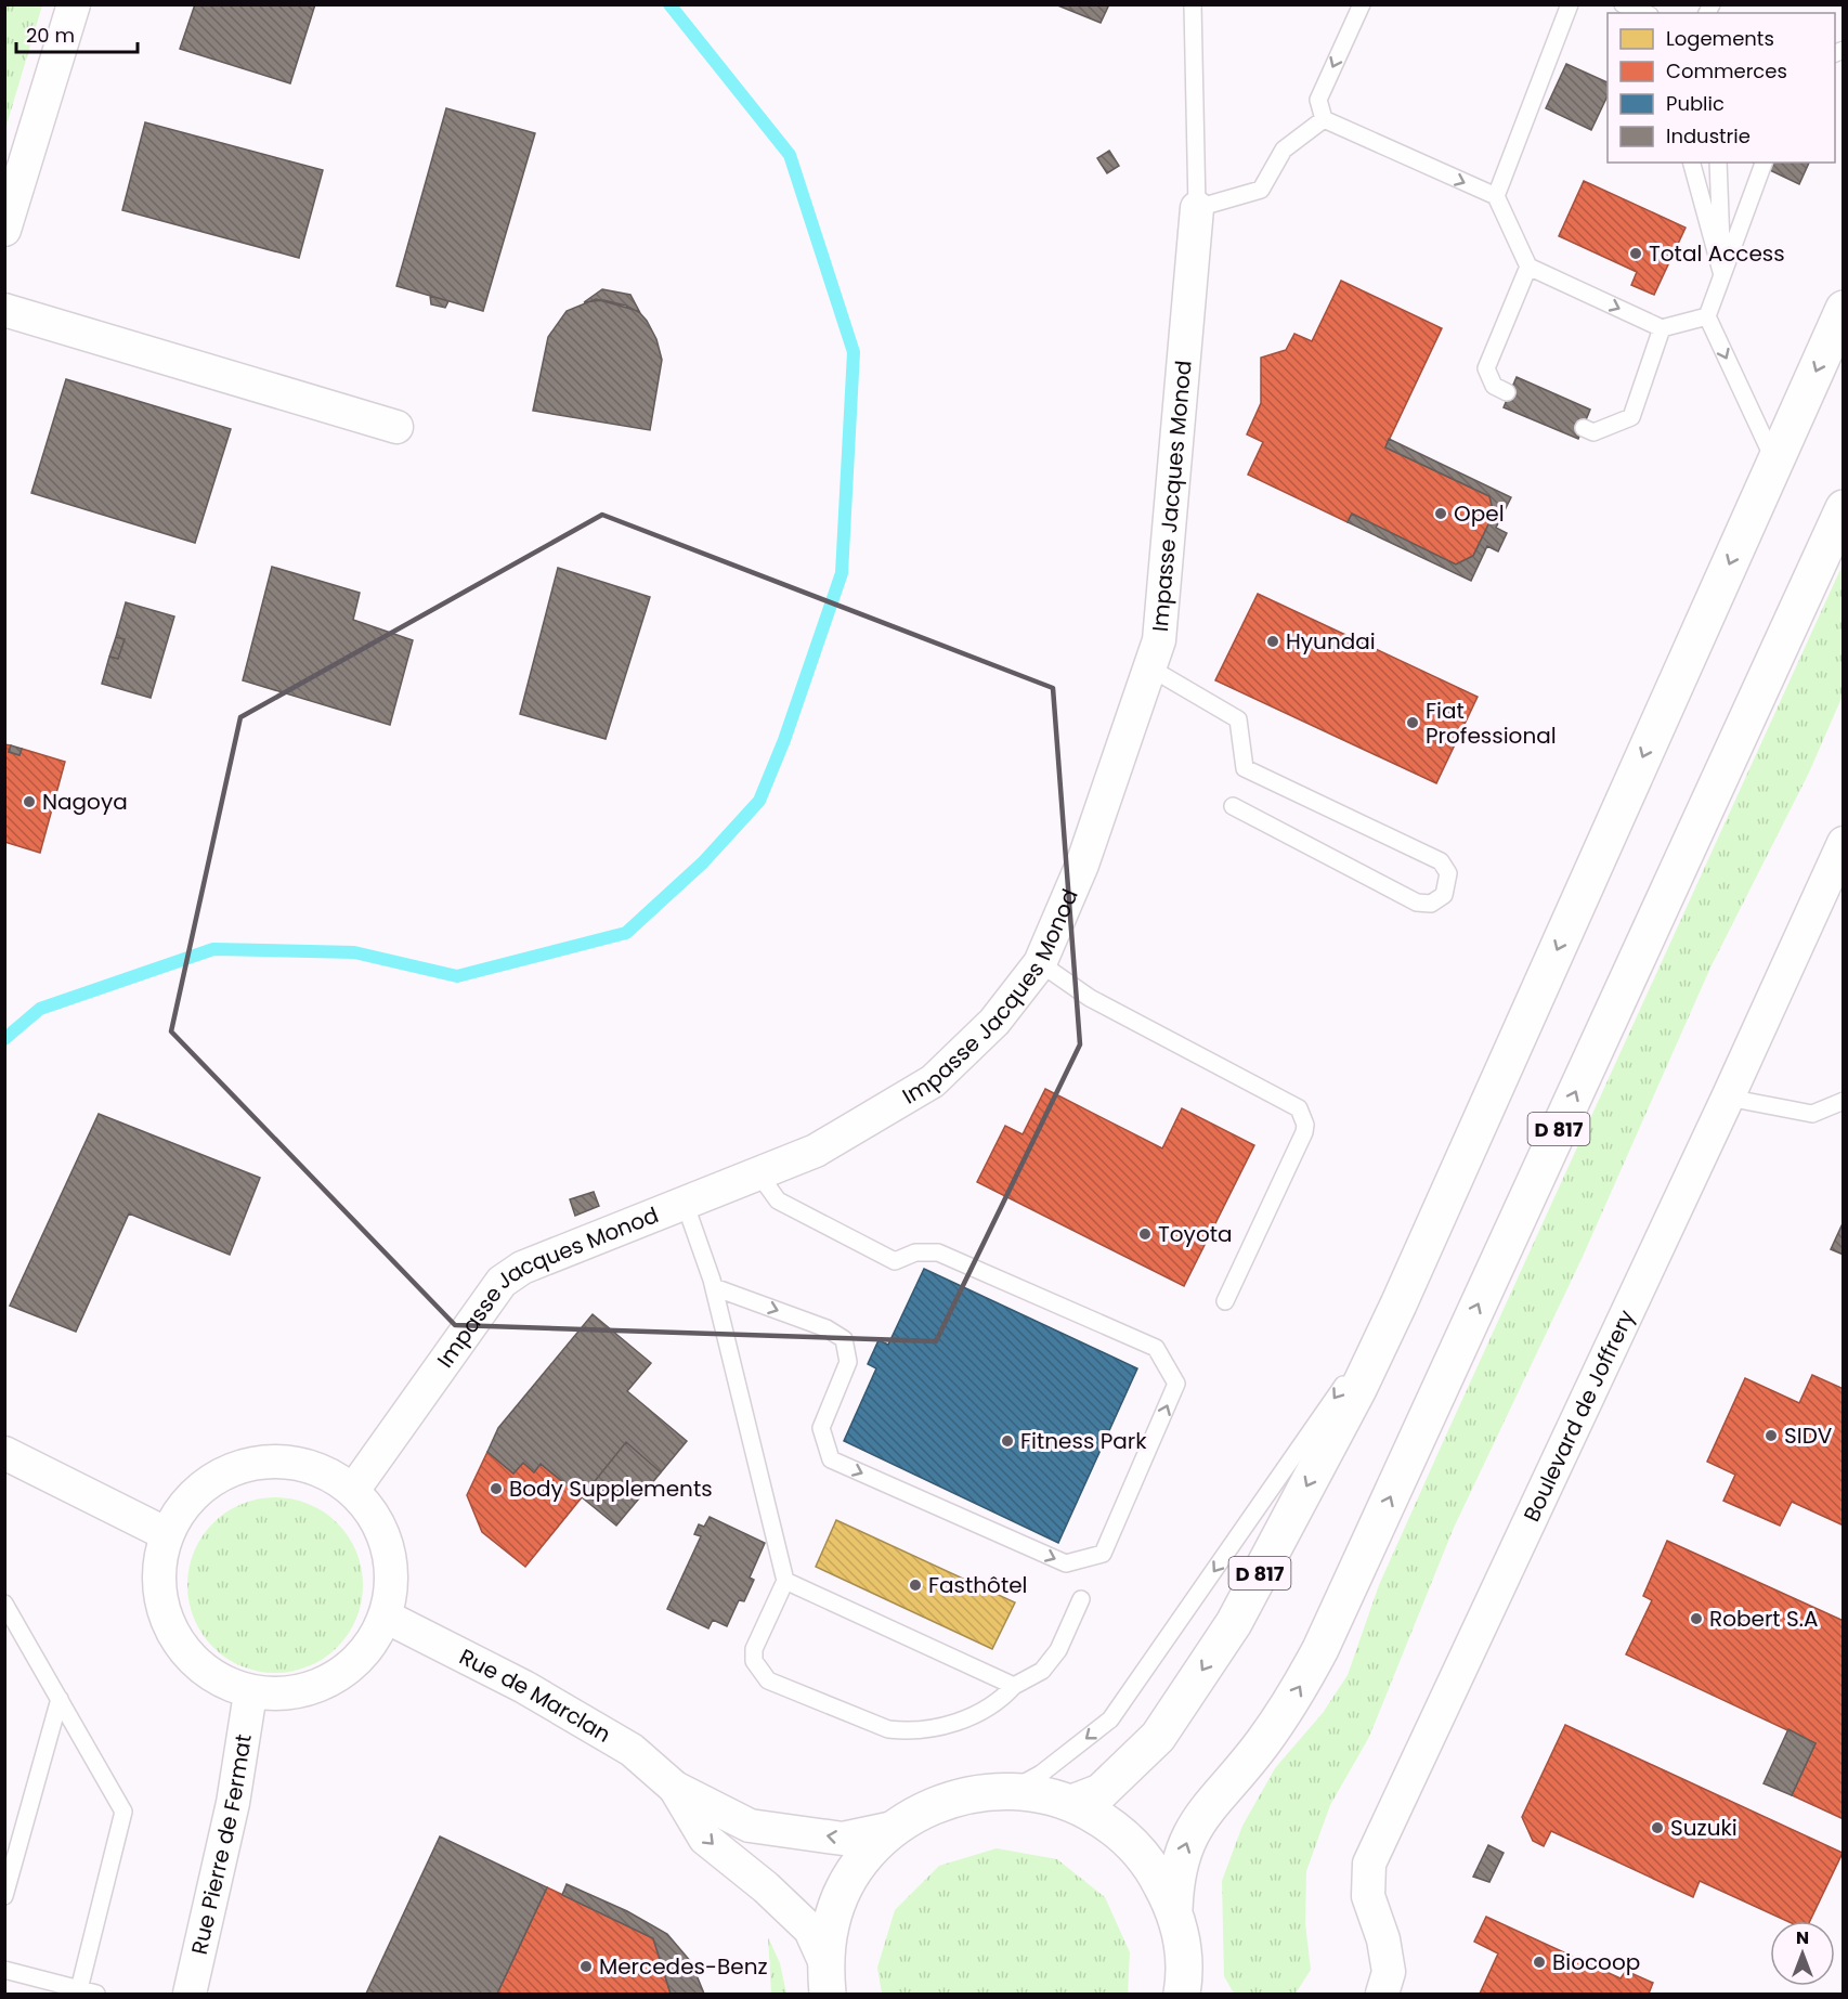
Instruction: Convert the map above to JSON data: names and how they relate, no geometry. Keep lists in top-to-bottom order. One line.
{"streets":{"main road":["D 817"],"street":["Impasse Jacques Monod","Boulevard de Joffrery","Rue de Marclan","Rue Pierre de Fermat"]},"places":["Total Access","Opel","Hyundai","Fiat Professional","Nagoya","Toyota","SIDV","Fitness Park","Body Supplements","Fasthôtel","Robert S.A","Suzuki","Biocoop","Mercedes-Benz"],"legend":["Logements","Commerces","Public","Industrie"],"scale_bar":"20 m","north":"top"}
